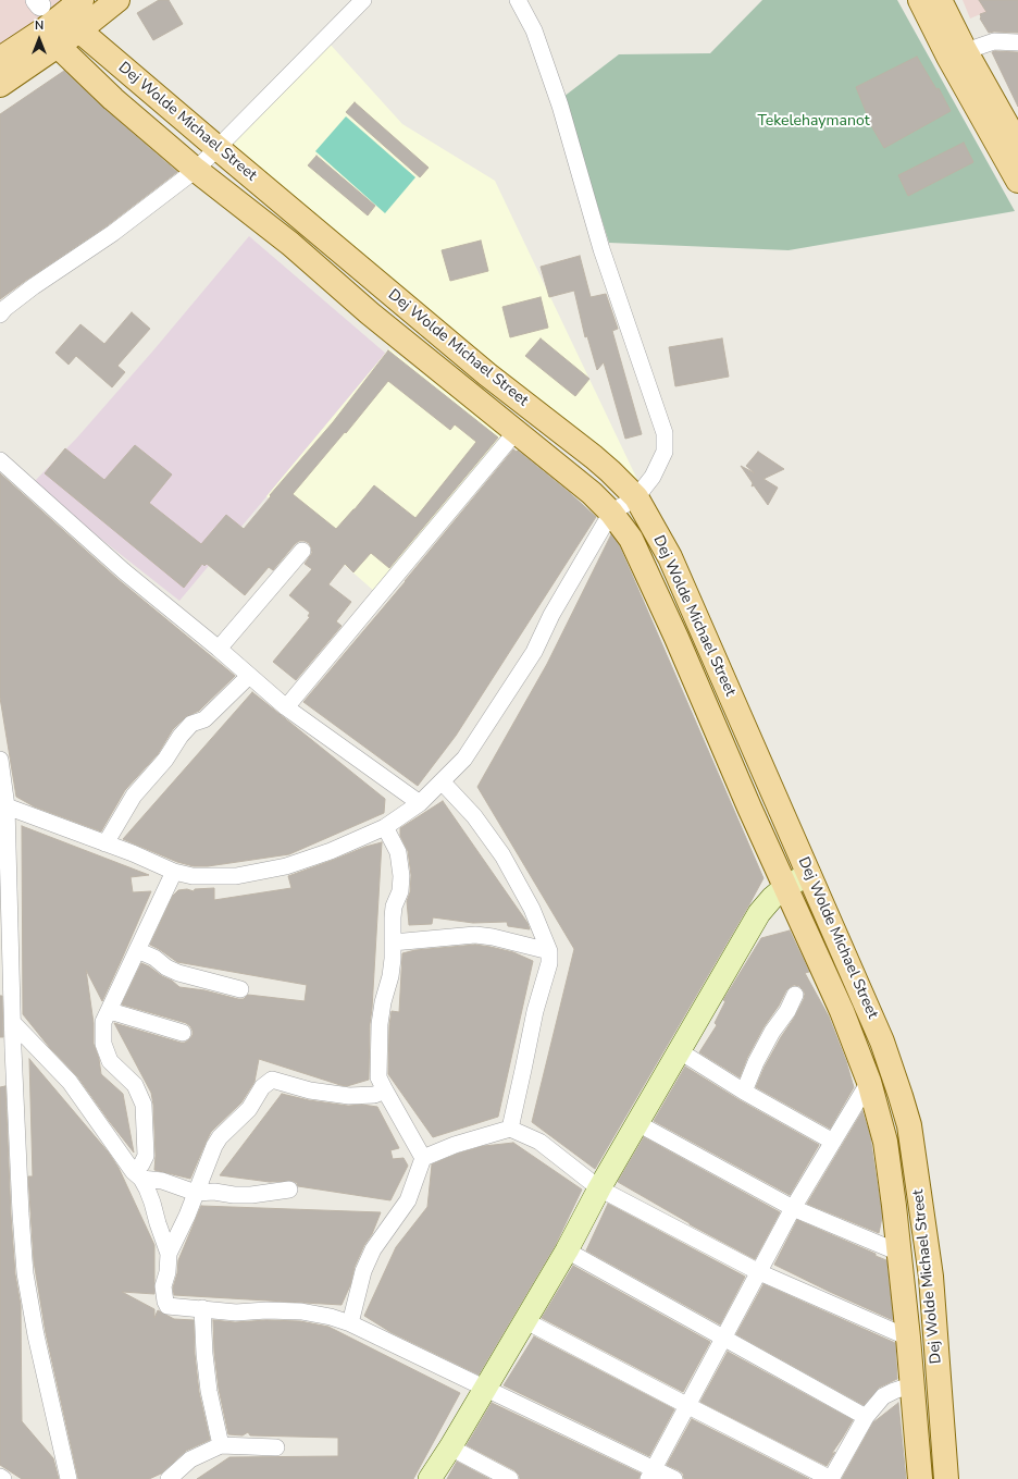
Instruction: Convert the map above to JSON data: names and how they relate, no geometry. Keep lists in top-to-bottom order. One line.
{"streets":{"main road":["Dej Wolde Michael Street"]},"parks":["Tekelehaymanot"],"north":"top"}
